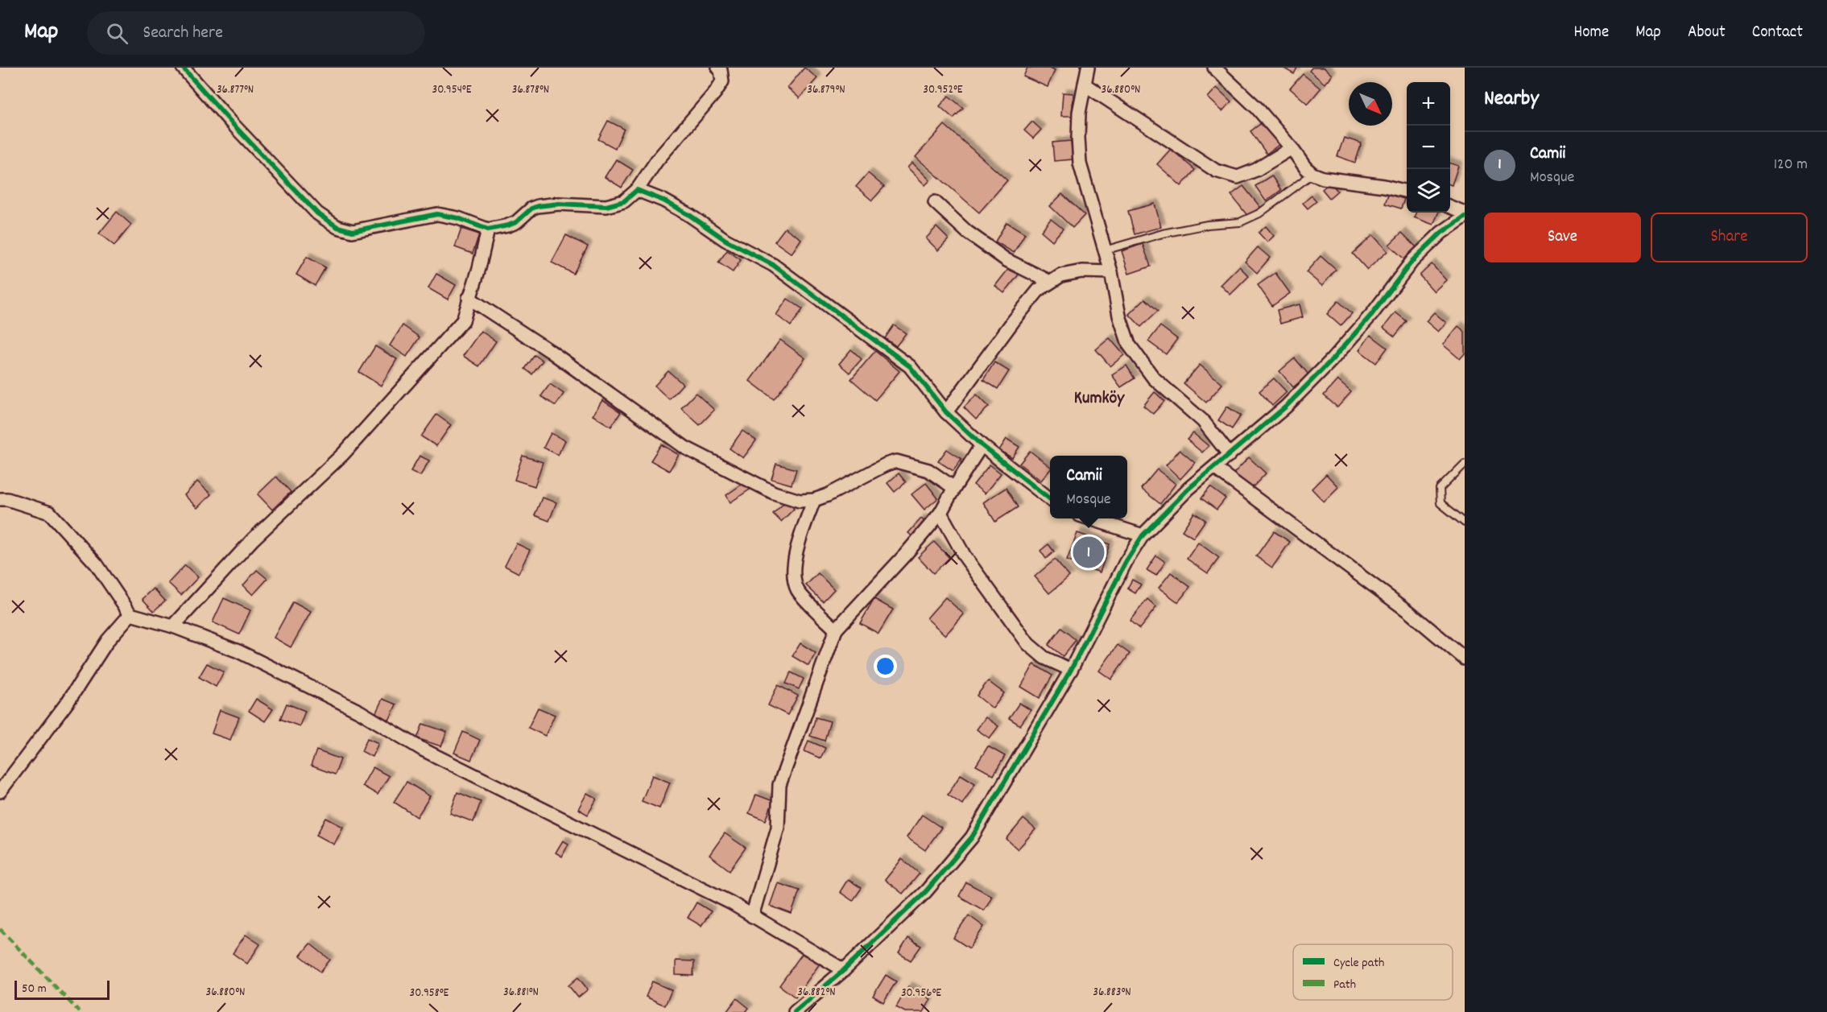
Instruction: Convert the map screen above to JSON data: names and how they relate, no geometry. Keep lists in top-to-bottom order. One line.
{"districts":["Kumköy"],"legend":["Cycle path","Path"],"scale_bar":"50 m","north":"bottom right","page":{"header":"Map","search":"Search here","nav":["Home","Map","About","Contact"],"heading":"Nearby","map_buttons":["+","−"],"list":[{"mark":"1","name":"Camii","note":"Mosque","value":"120 m"}],"buttons":["Save","Share"],"popup":["Camii","Mosque"],"pins":"1","scale":"50 m"},"coordinates":["30.954°E","30.952°E","36.879°N","36.877°N","36.878°N","36.880°N","36.881°N","36.882°N","36.883°N","30.958°E","30.956°E"]}
